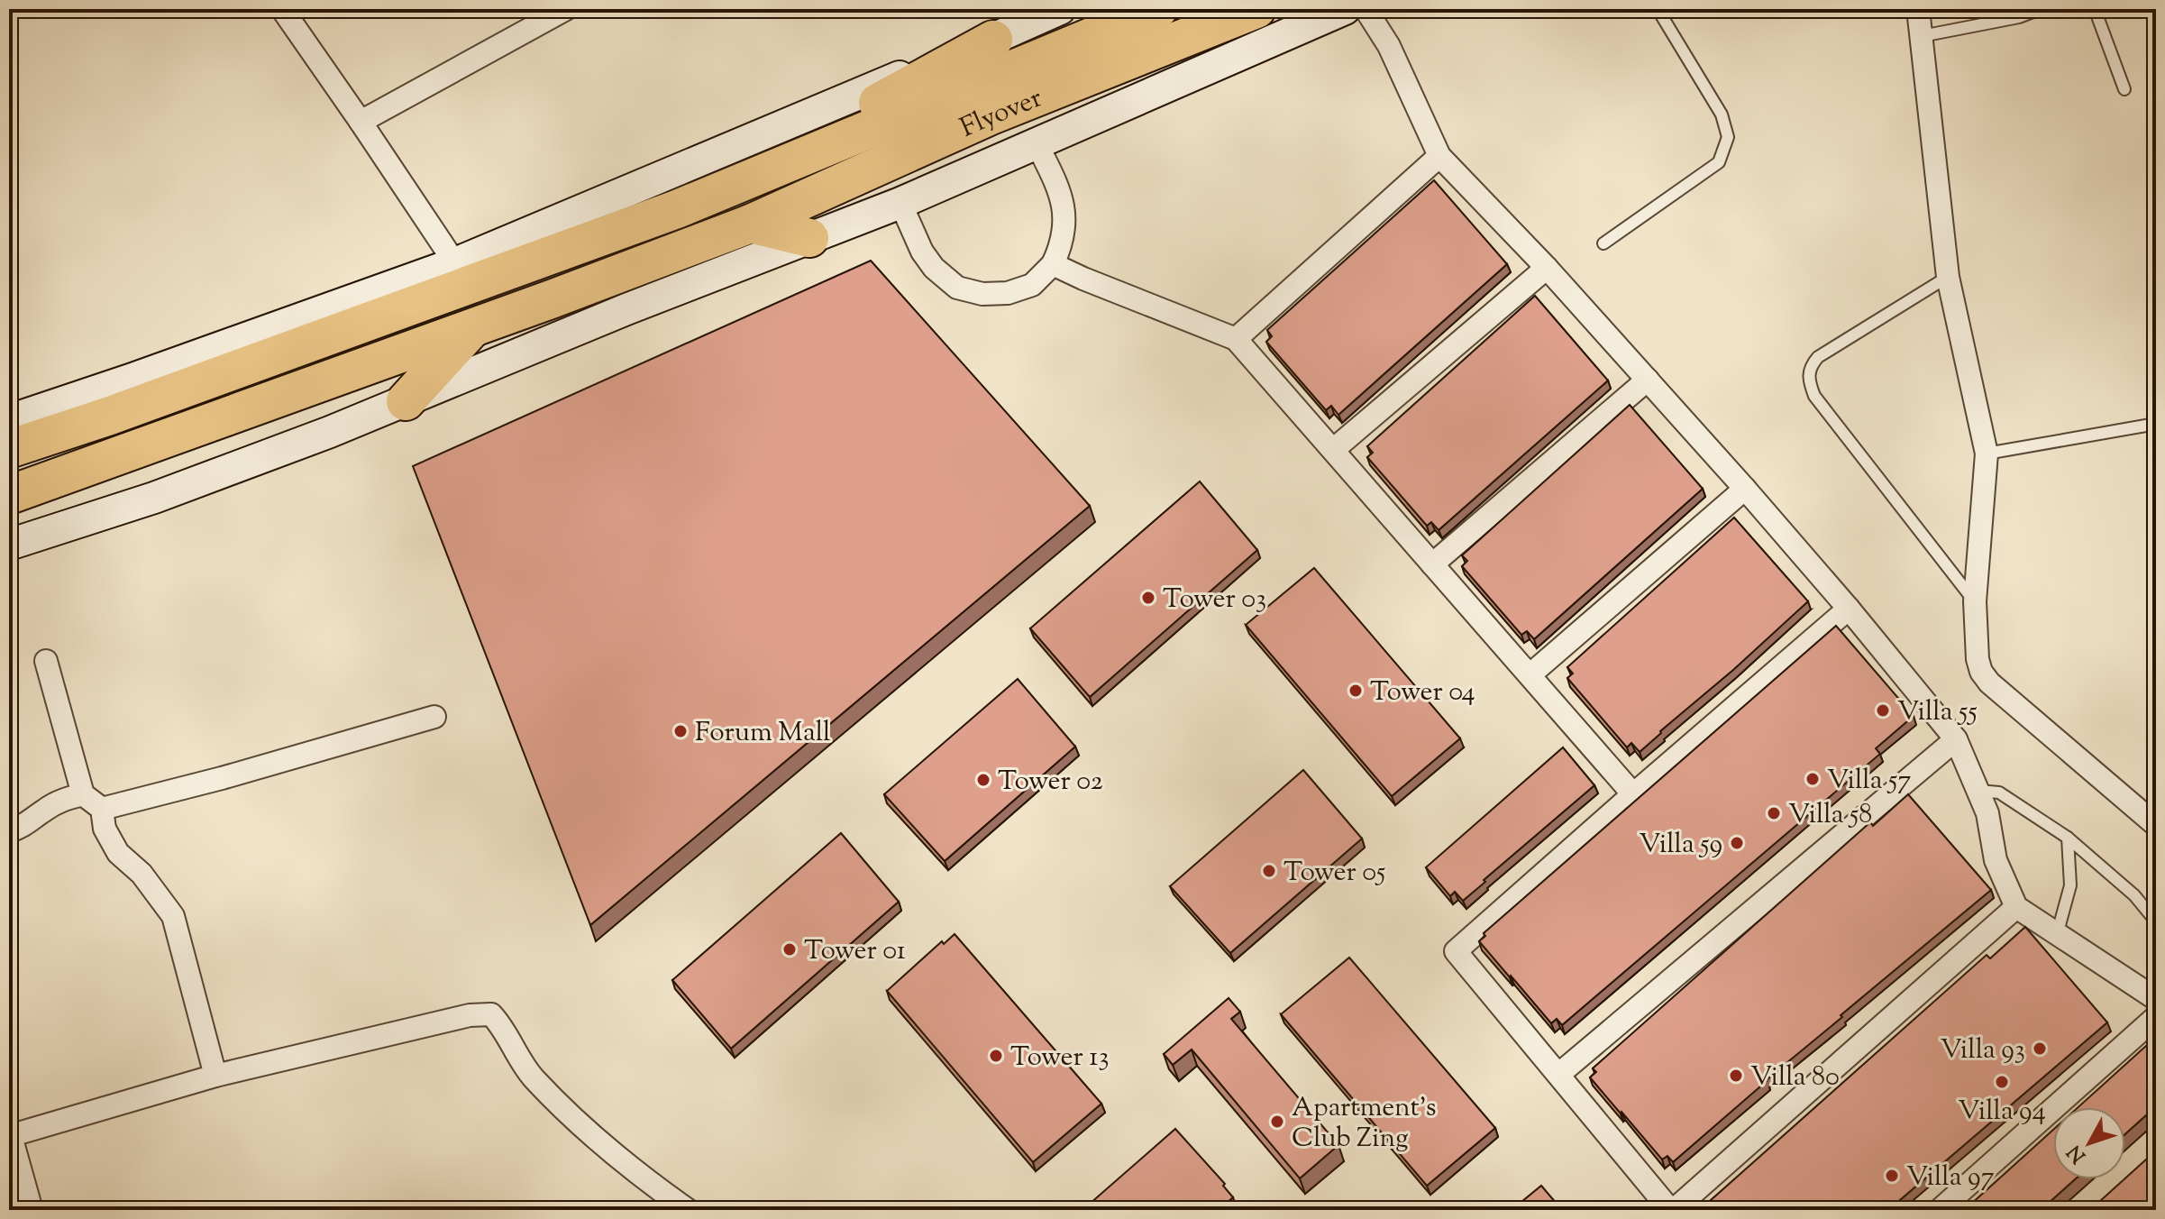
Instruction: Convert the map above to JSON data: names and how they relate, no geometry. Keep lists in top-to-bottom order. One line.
{"streets":{"highway":["Flyover"]},"places":["Tower 03","Tower 04","Villa 55","Forum Mall","Villa 57","Tower 02","Villa 58","Villa 59","Tower 05","Tower 01","Villa 93","Tower 13","Villa 80","Villa 94","Apartment's Club Zing","Villa 97"],"north":"bottom left"}
